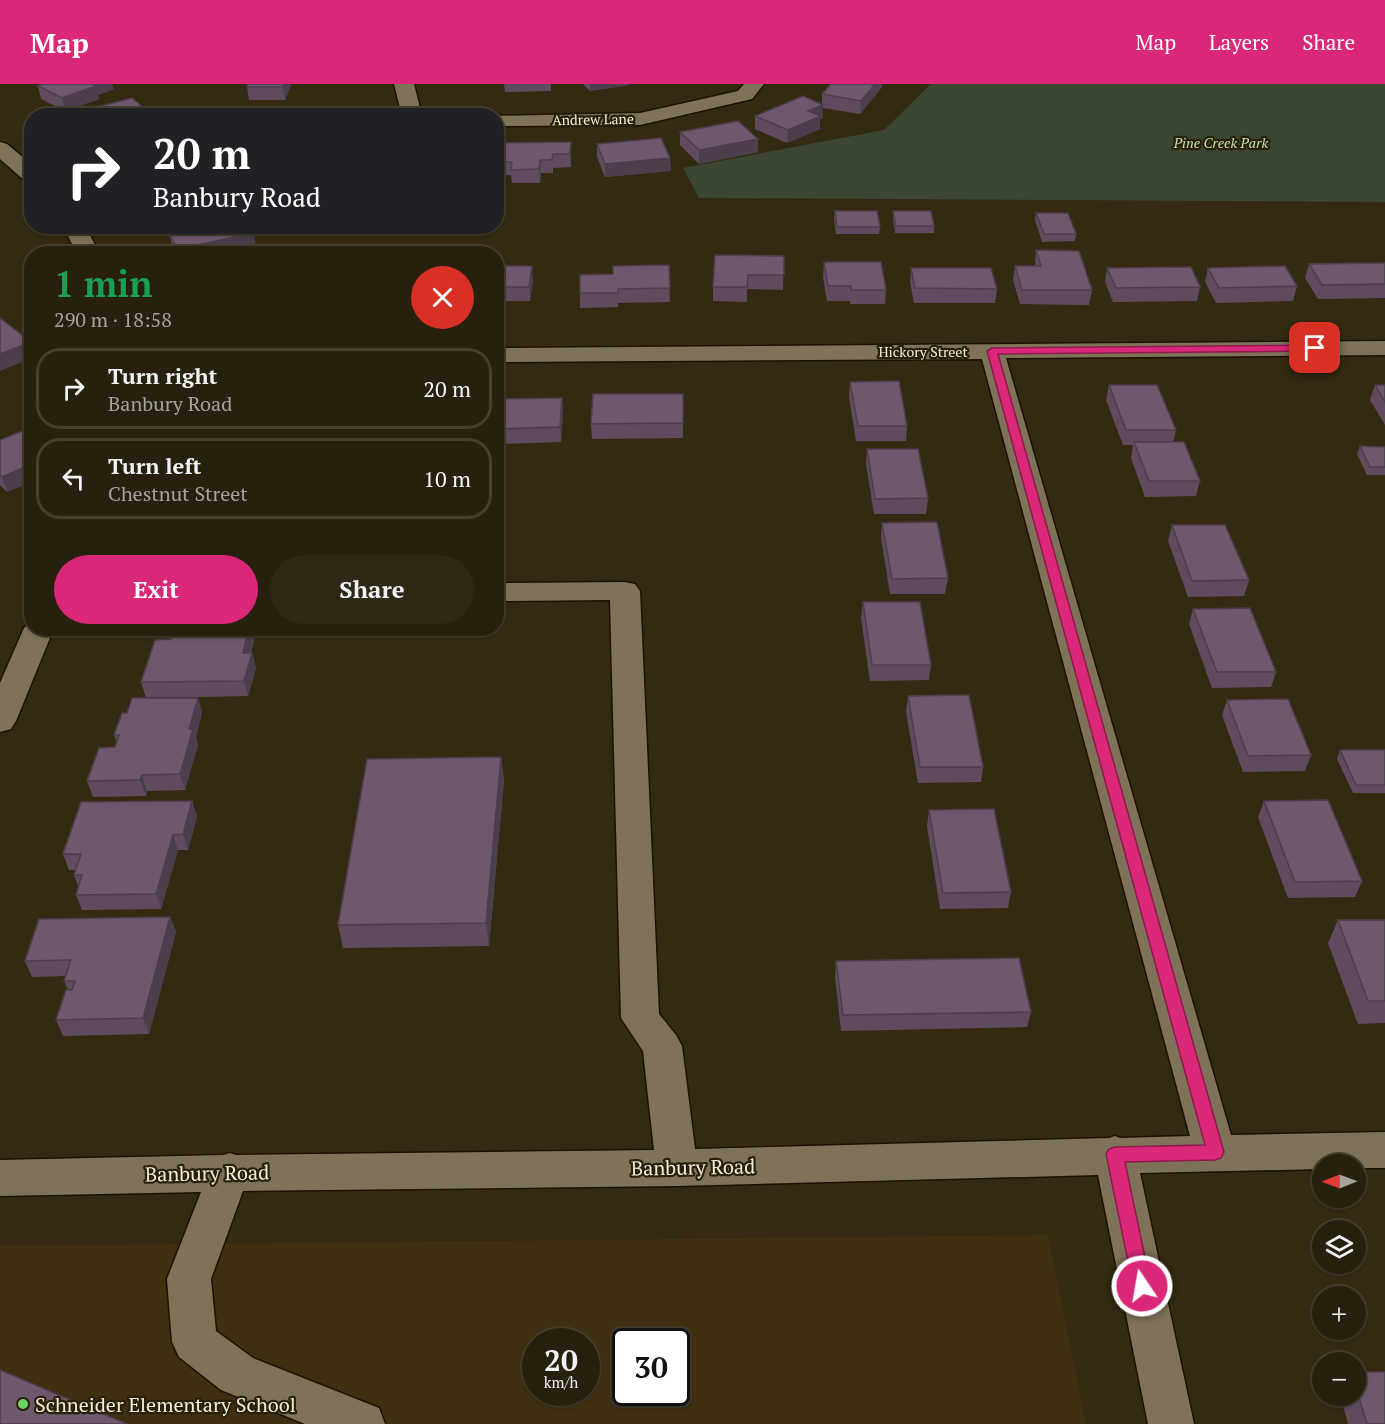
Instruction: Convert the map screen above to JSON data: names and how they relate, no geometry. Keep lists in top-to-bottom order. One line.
{"streets":{"street":["Andrew Lane","Hickory Street","Banbury Road"]},"parks":["Pine Creek Park"],"places":["Schneider Elementary School"],"north":"left","page":{"header":"Map","nav":["Map","Layers","Share"],"turn":["20 m","Banbury Road"],"heading":["1 min","290 m · 18:58"],"list":[{"name":"Turn right","note":"Banbury Road","value":"20 m"},{"name":"Turn left","note":"Chestnut Street","value":"10 m"}],"buttons":["Exit","Share"],"map_buttons":["+","−"],"speed":"20 km/h","limit":"30"}}
